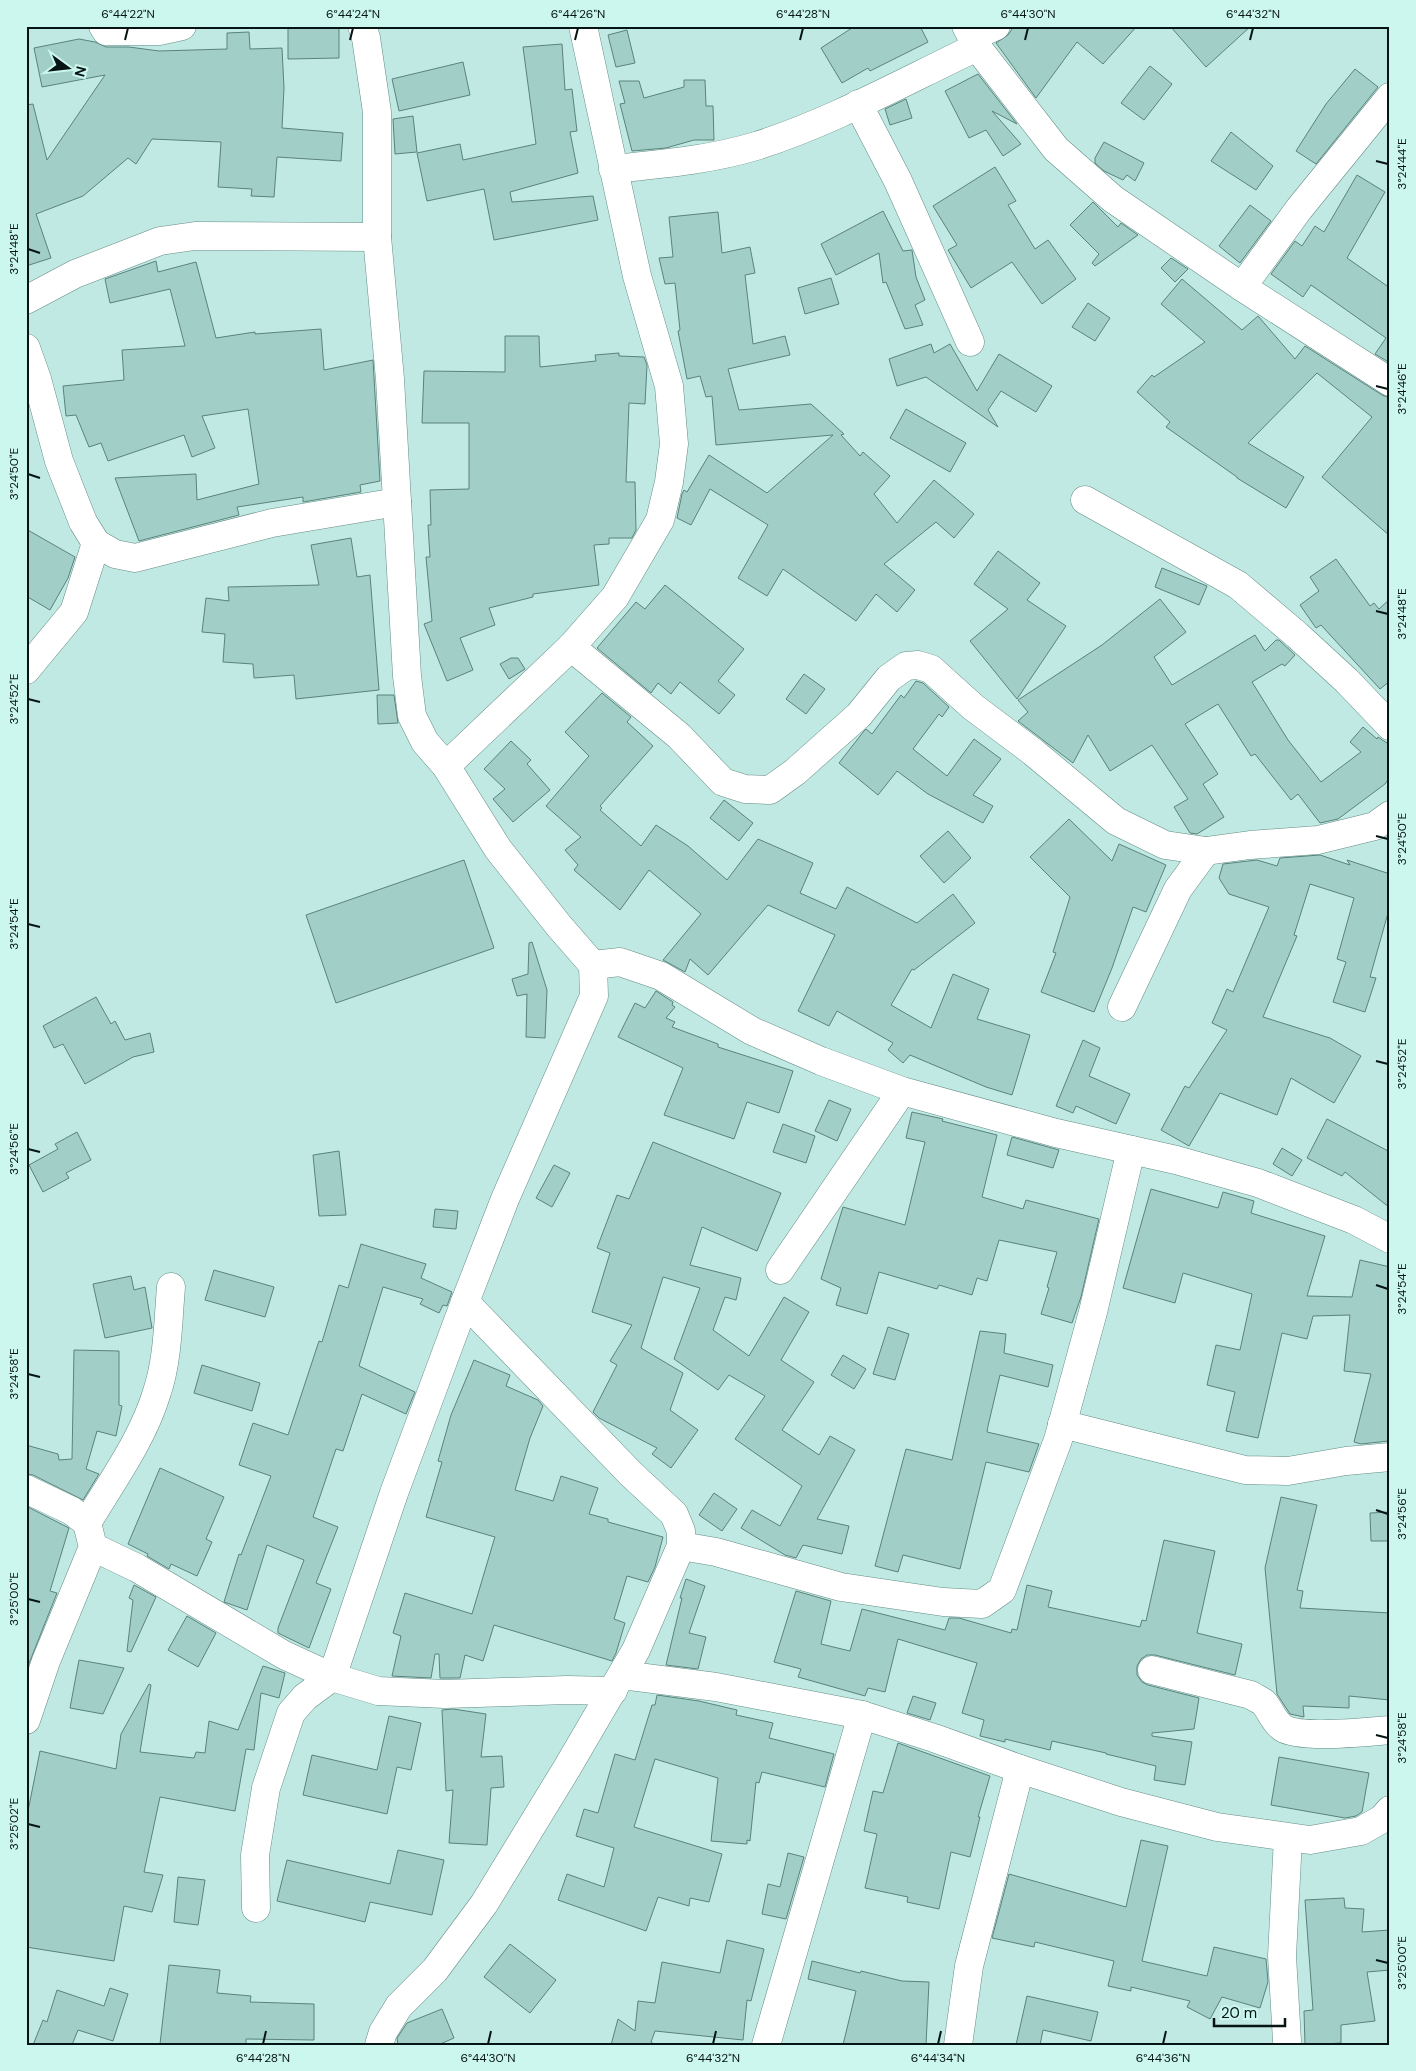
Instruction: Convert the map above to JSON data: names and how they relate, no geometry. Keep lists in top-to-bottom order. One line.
{"scale_bar":"20 m","north":"right","coordinates":["6°44'22\"N","6°44'24\"N","6°44'26\"N","6°44'28\"N","6°44'30\"N","6°44'32\"N","3°24'44\"E","3°24'48\"E","3°24'46\"E","3°24'50\"E","3°24'52\"E","3°24'54\"E","3°24'56\"E","3°24'58\"E","3°25'00\"E","3°25'02\"E","6°44'34\"N","6°44'36\"N"]}
